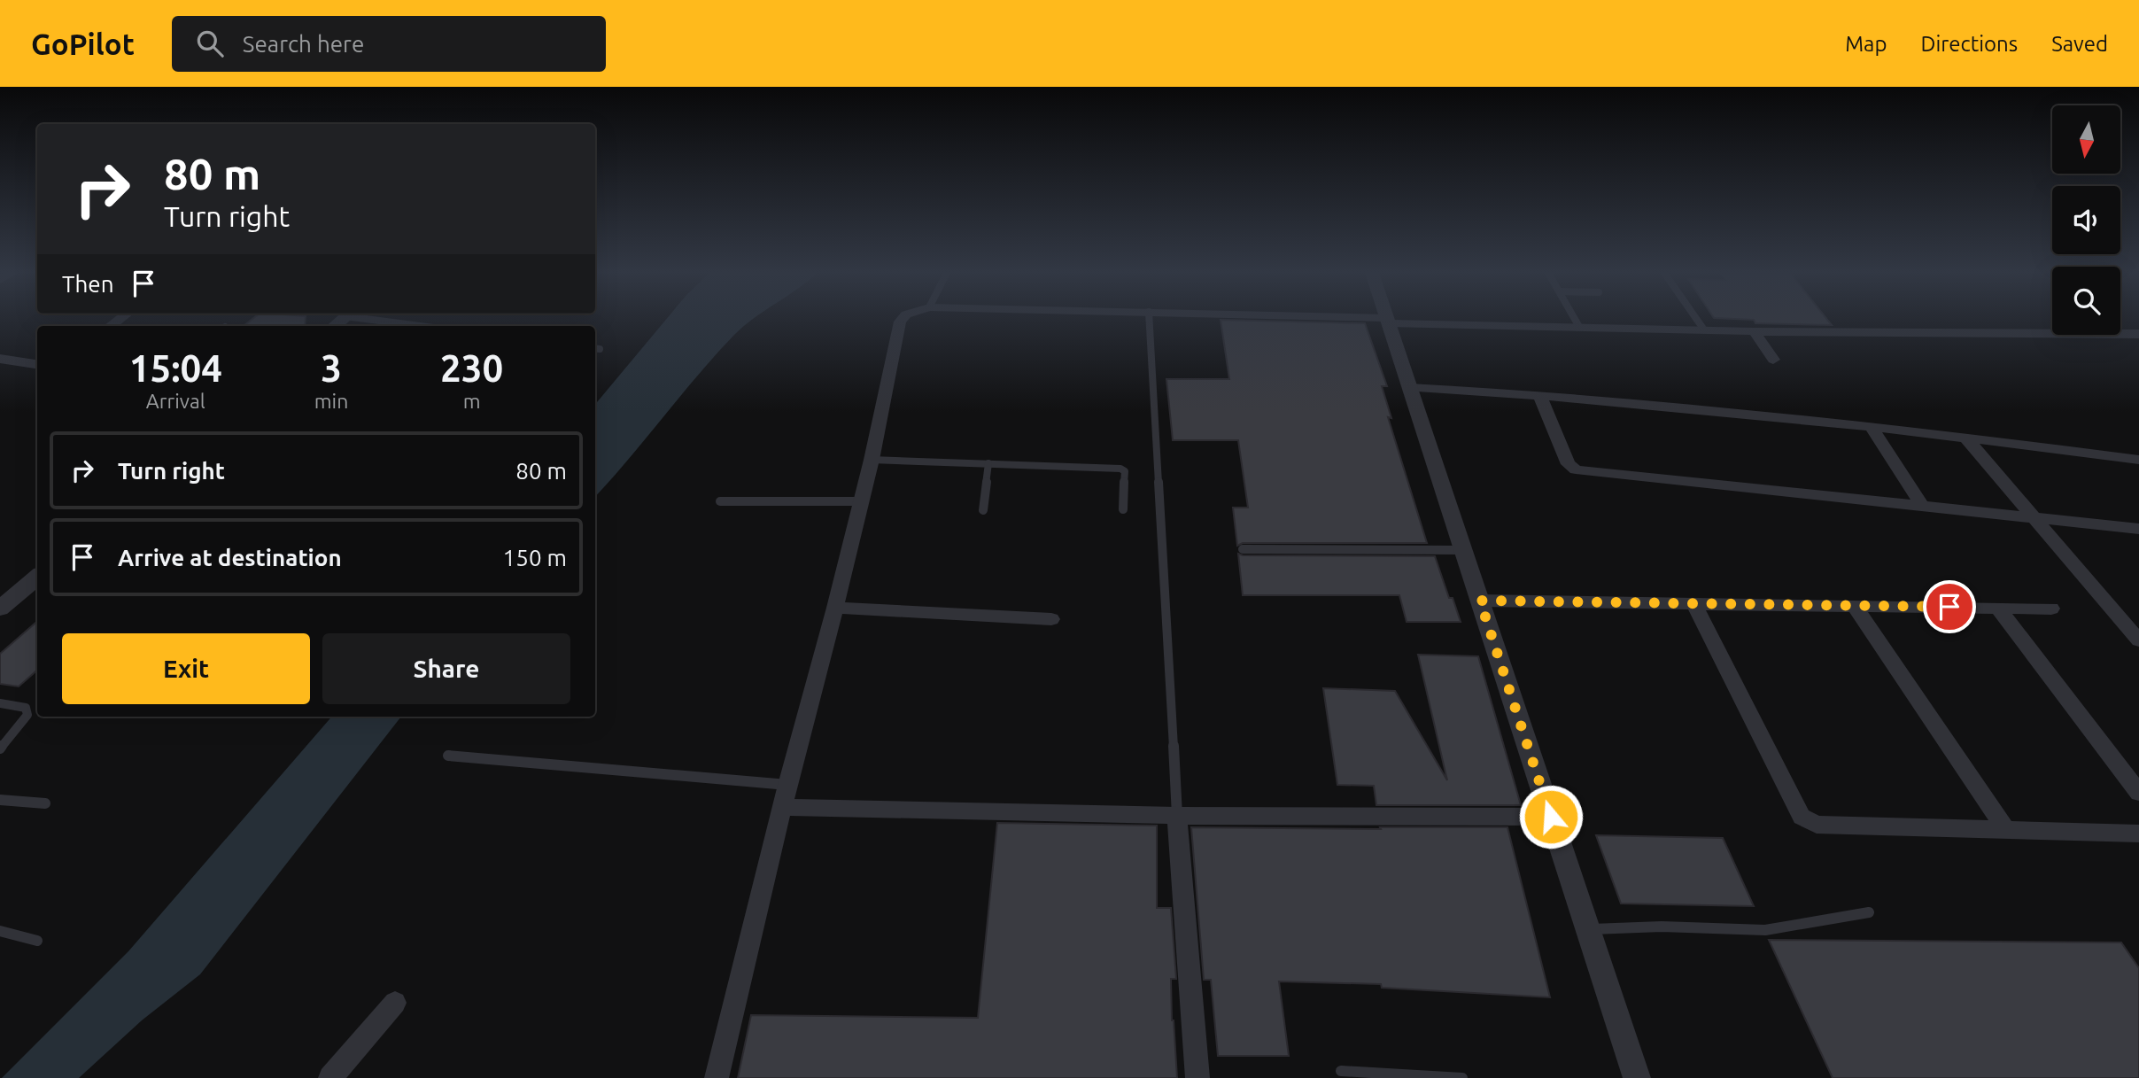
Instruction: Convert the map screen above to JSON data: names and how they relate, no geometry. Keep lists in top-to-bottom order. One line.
{"north":"bottom","page":{"header":"GoPilot","search":"Search here","nav":["Map","Directions","Saved"],"turn":["80 m","Turn right"],"then":"Then","eta":["15:04","Arrival","3","min","230","m"],"list":[{"name":"Turn right","value":"80 m"},{"name":"Arrive at destination","value":"150 m"}],"buttons":["Exit","Share"]}}
